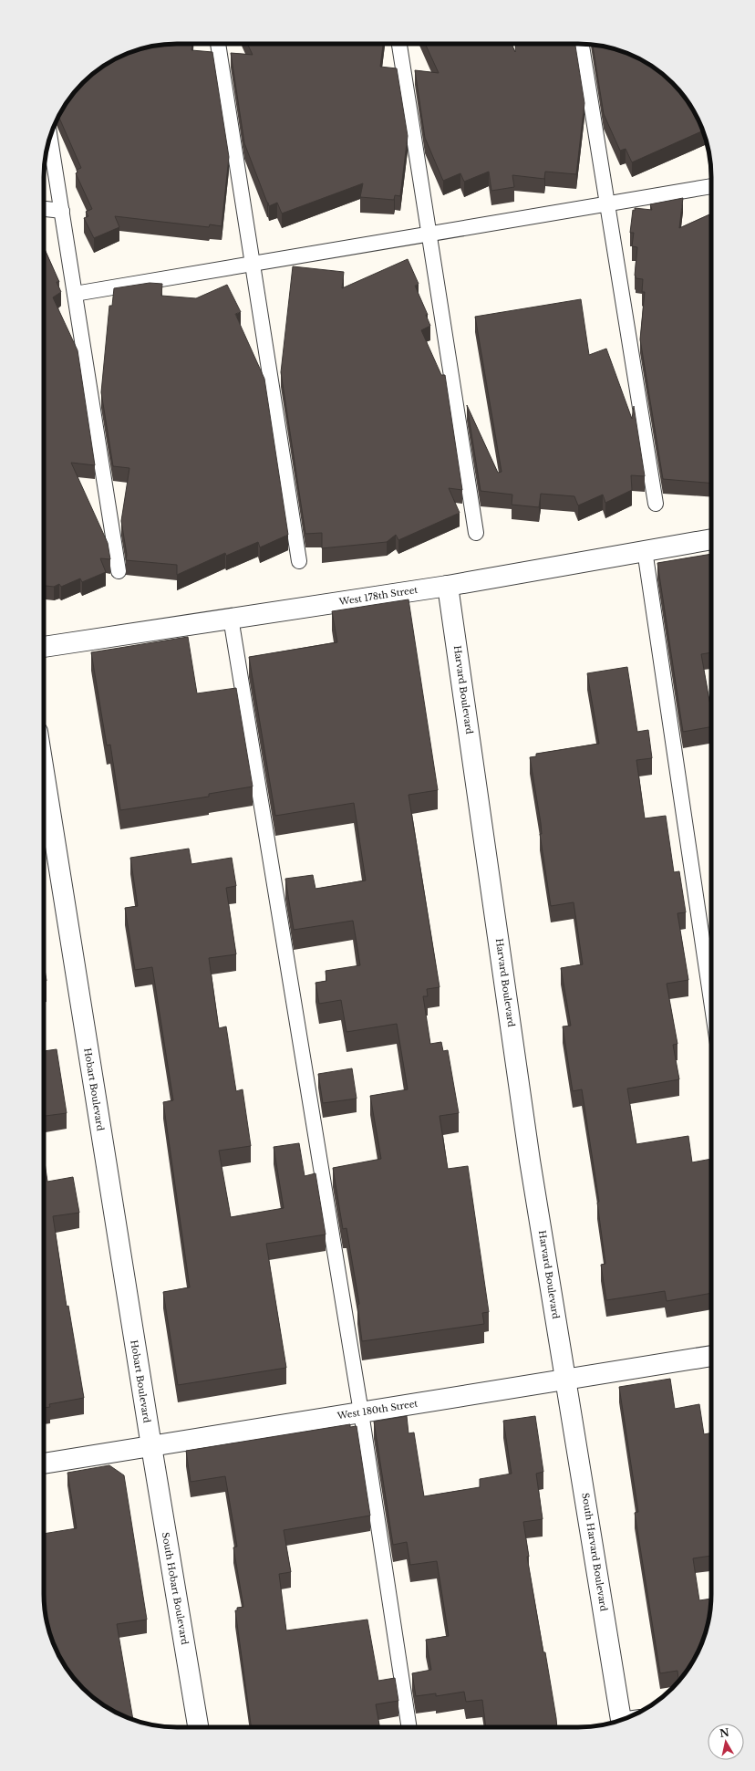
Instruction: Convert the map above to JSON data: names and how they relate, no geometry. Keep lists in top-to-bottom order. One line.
{"streets":{"street":["West 178th Street","Harvard Boulevard","Hobart Boulevard","West 180th Street","South Harvard Boulevard","South Hobart Boulevard"]},"crossings":[["West 178th Street","Harvard Boulevard"],["Harvard Boulevard","West 180th Street"],["Harvard Boulevard","South Harvard Boulevard"],["Hobart Boulevard","West 180th Street"],["Hobart Boulevard","South Hobart Boulevard"],["West 180th Street","South Harvard Boulevard"],["West 180th Street","South Hobart Boulevard"]],"north":"top"}
